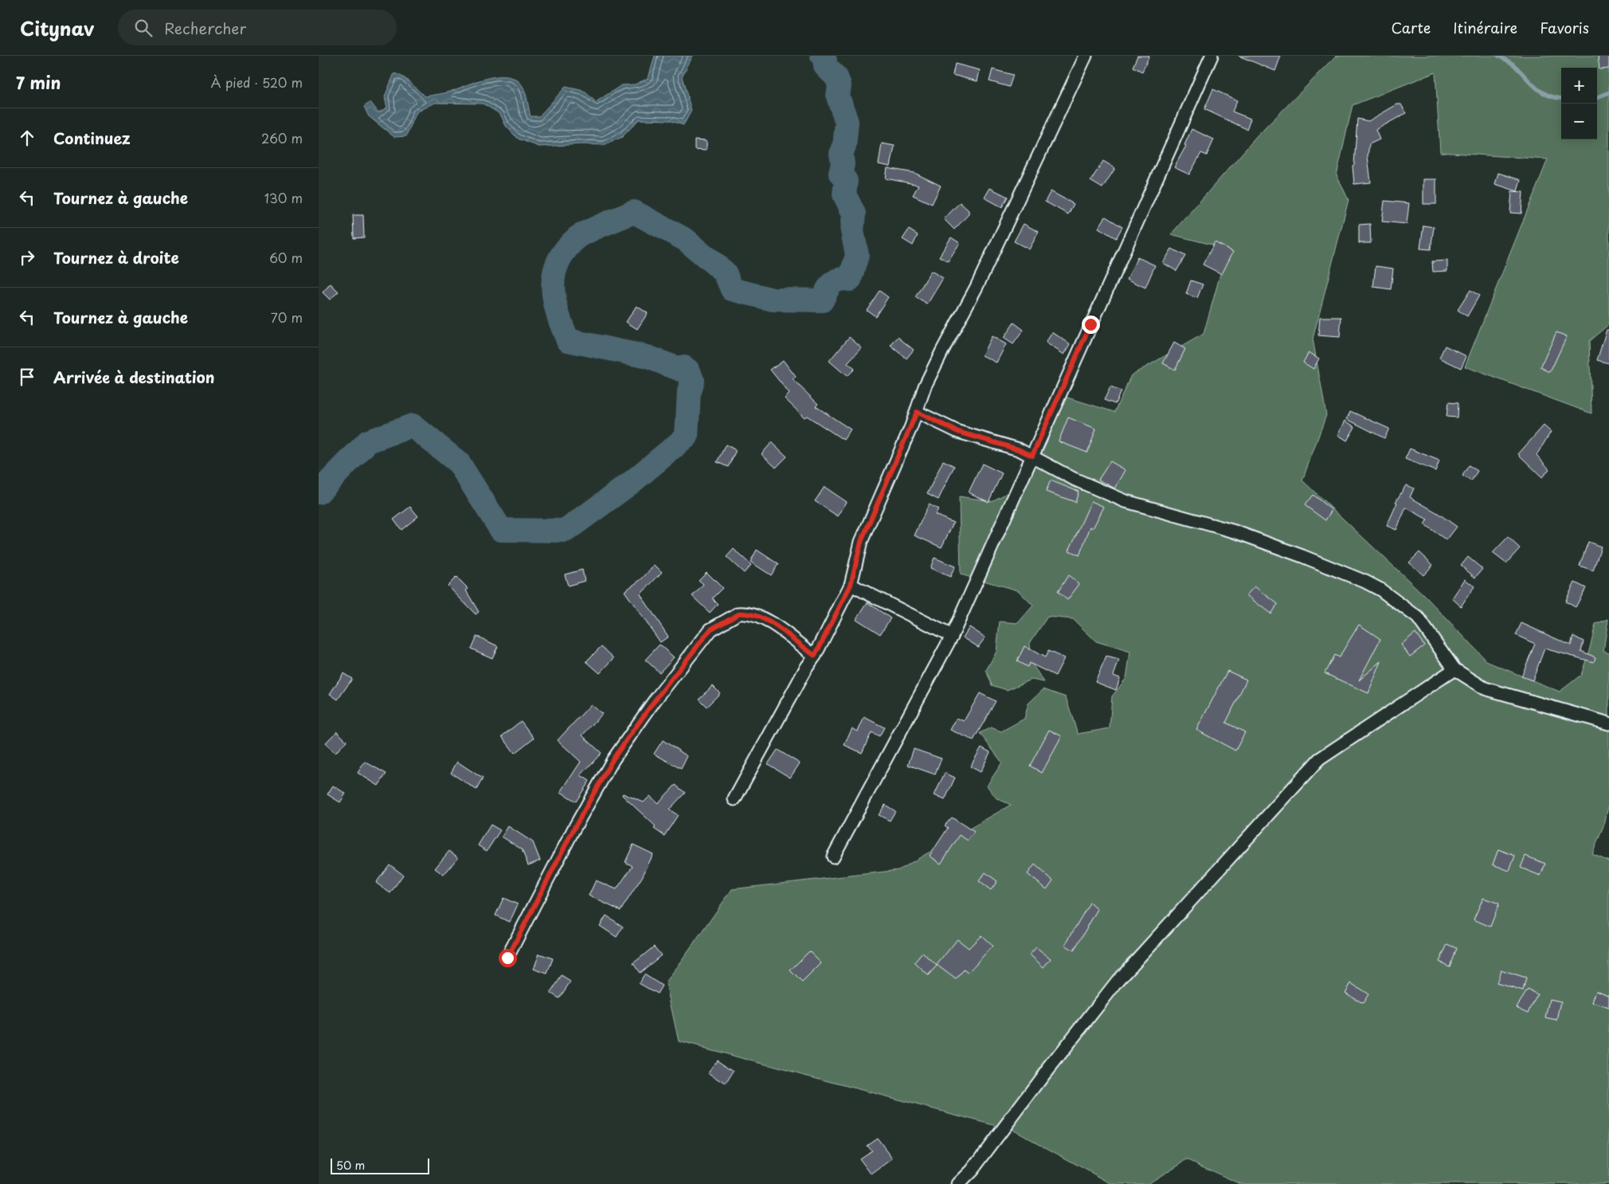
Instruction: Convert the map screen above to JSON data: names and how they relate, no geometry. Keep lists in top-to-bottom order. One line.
{"scale_bar":"50 m","page":{"header":"Citynav","search":"Rechercher","nav":["Carte","Itinéraire","Favoris"],"heading":["7 min","À pied · 520 m"],"map_buttons":["+","−"],"list":[["Continuez","260 m"],["Tournez à gauche","130 m"],["Tournez à droite","60 m"],["Tournez à gauche","70 m"],"Arrivée à destination"],"scale":"50 m"}}
